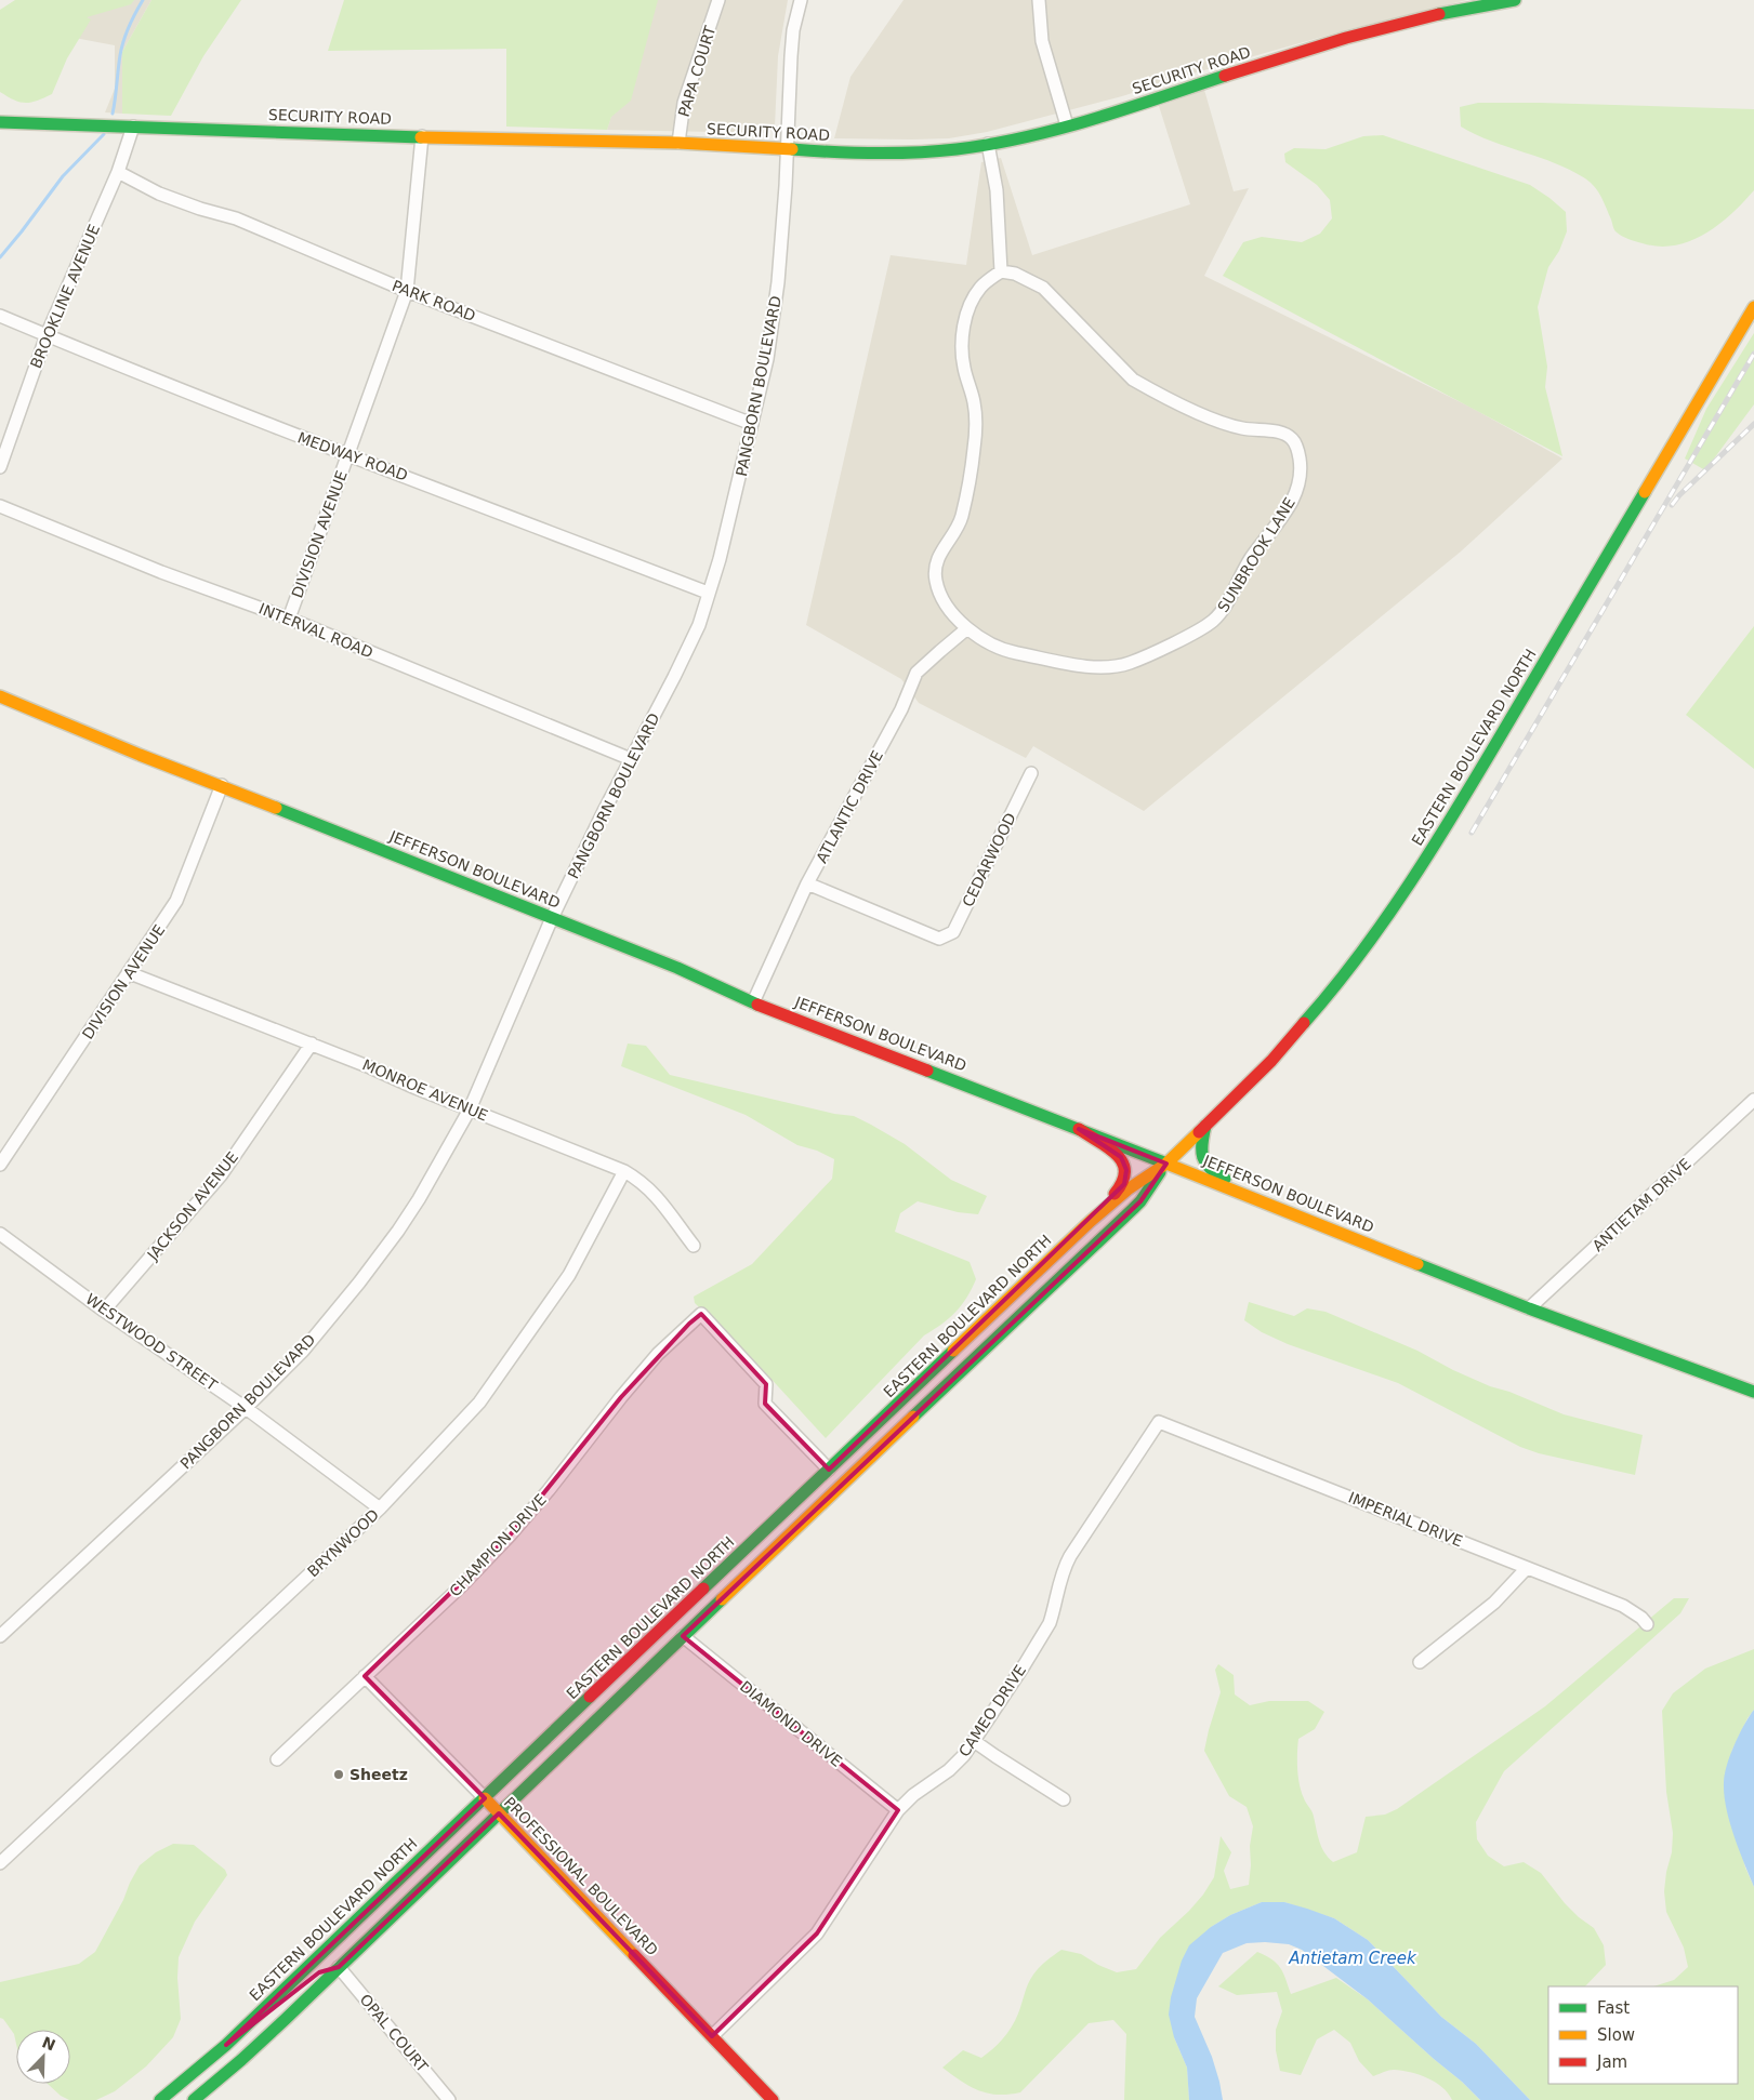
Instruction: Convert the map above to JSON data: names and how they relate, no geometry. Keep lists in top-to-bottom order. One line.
{"streets":{"main road":["SECURITY ROAD","EASTERN BOULEVARD NORTH","JEFFERSON BOULEVARD","PROFESSIONAL BOULEVARD"],"street":["PAPA COURT","BROOKLINE AVENUE","PARK ROAD","PANGBORN BOULEVARD","MEDWAY ROAD","DIVISION AVENUE","SUNBROOK LANE","INTERVAL ROAD","ATLANTIC DRIVE","CEDARWOOD","MONROE AVENUE","ANTIETAM DRIVE","JACKSON AVENUE","WESTWOOD STREET","IMPERIAL DRIVE","BRYNWOOD","CHAMPION DRIVE","CAMEO DRIVE","DIAMOND DRIVE","OPAL COURT"]},"crossings":[["SECURITY ROAD","PAPA COURT"],["SECURITY ROAD","BROOKLINE AVENUE"],["SECURITY ROAD","PANGBORN BOULEVARD"],["SECURITY ROAD","DIVISION AVENUE"],["BROOKLINE AVENUE","PARK ROAD"],["BROOKLINE AVENUE","MEDWAY ROAD"],["PARK ROAD","PANGBORN BOULEVARD"],["PARK ROAD","DIVISION AVENUE"],["PANGBORN BOULEVARD","MEDWAY ROAD"],["PANGBORN BOULEVARD","INTERVAL ROAD"],["PANGBORN BOULEVARD","JEFFERSON BOULEVARD"],["PANGBORN BOULEVARD","MONROE AVENUE"],["PANGBORN BOULEVARD","WESTWOOD STREET"],["MEDWAY ROAD","DIVISION AVENUE"],["DIVISION AVENUE","INTERVAL ROAD"],["DIVISION AVENUE","JEFFERSON BOULEVARD"],["DIVISION AVENUE","MONROE AVENUE"],["SUNBROOK LANE","ATLANTIC DRIVE"],["EASTERN BOULEVARD NORTH","JEFFERSON BOULEVARD"],["EASTERN BOULEVARD NORTH","CHAMPION DRIVE"],["EASTERN BOULEVARD NORTH","DIAMOND DRIVE"],["EASTERN BOULEVARD NORTH","PROFESSIONAL BOULEVARD"],["EASTERN BOULEVARD NORTH","OPAL COURT"],["ATLANTIC DRIVE","CEDARWOOD"],["ATLANTIC DRIVE","JEFFERSON BOULEVARD"],["JEFFERSON BOULEVARD","ANTIETAM DRIVE"],["MONROE AVENUE","JACKSON AVENUE"],["MONROE AVENUE","BRYNWOOD"],["JACKSON AVENUE","WESTWOOD STREET"],["WESTWOOD STREET","BRYNWOOD"],["IMPERIAL DRIVE","CAMEO DRIVE"],["CHAMPION DRIVE","PROFESSIONAL BOULEVARD"],["CAMEO DRIVE","DIAMOND DRIVE"],["CAMEO DRIVE","PROFESSIONAL BOULEVARD"]],"water":["Antietam Creek"],"places":["Sheetz"],"legend":["Fast","Slow","Jam"],"north":"top right"}
